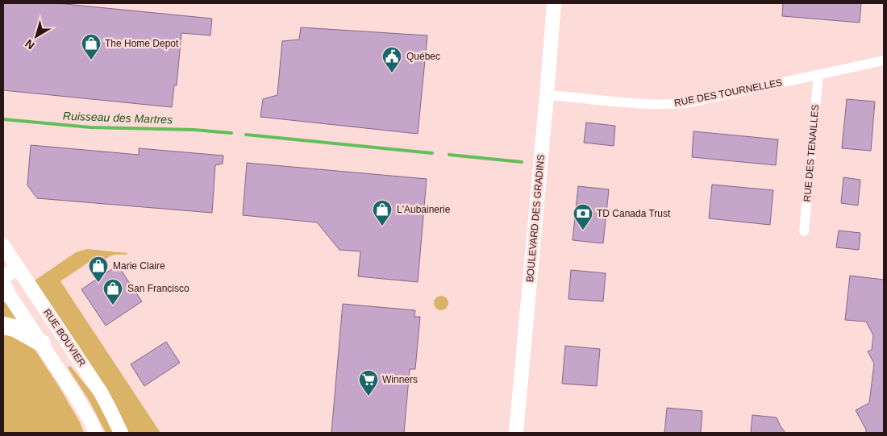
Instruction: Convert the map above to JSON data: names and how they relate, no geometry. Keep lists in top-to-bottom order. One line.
{"streets":{"street":["RUE DES TOURNELLES","RUE DES TENAILLES","BOULEVARD DES GRADINS","RUE BOUVIER"]},"crossings":[["RUE DES TOURNELLES","RUE DES TENAILLES"],["RUE DES TOURNELLES","BOULEVARD DES GRADINS"]],"water":["Ruisseau des Martres"],"places":{"shop":["The Home Depot","L'Aubainerie","Marie Claire","San Francisco"],"public building":["Québec"],"bank":["TD Canada Trust"],"supermarket":["Winners"]},"north":"bottom left"}
